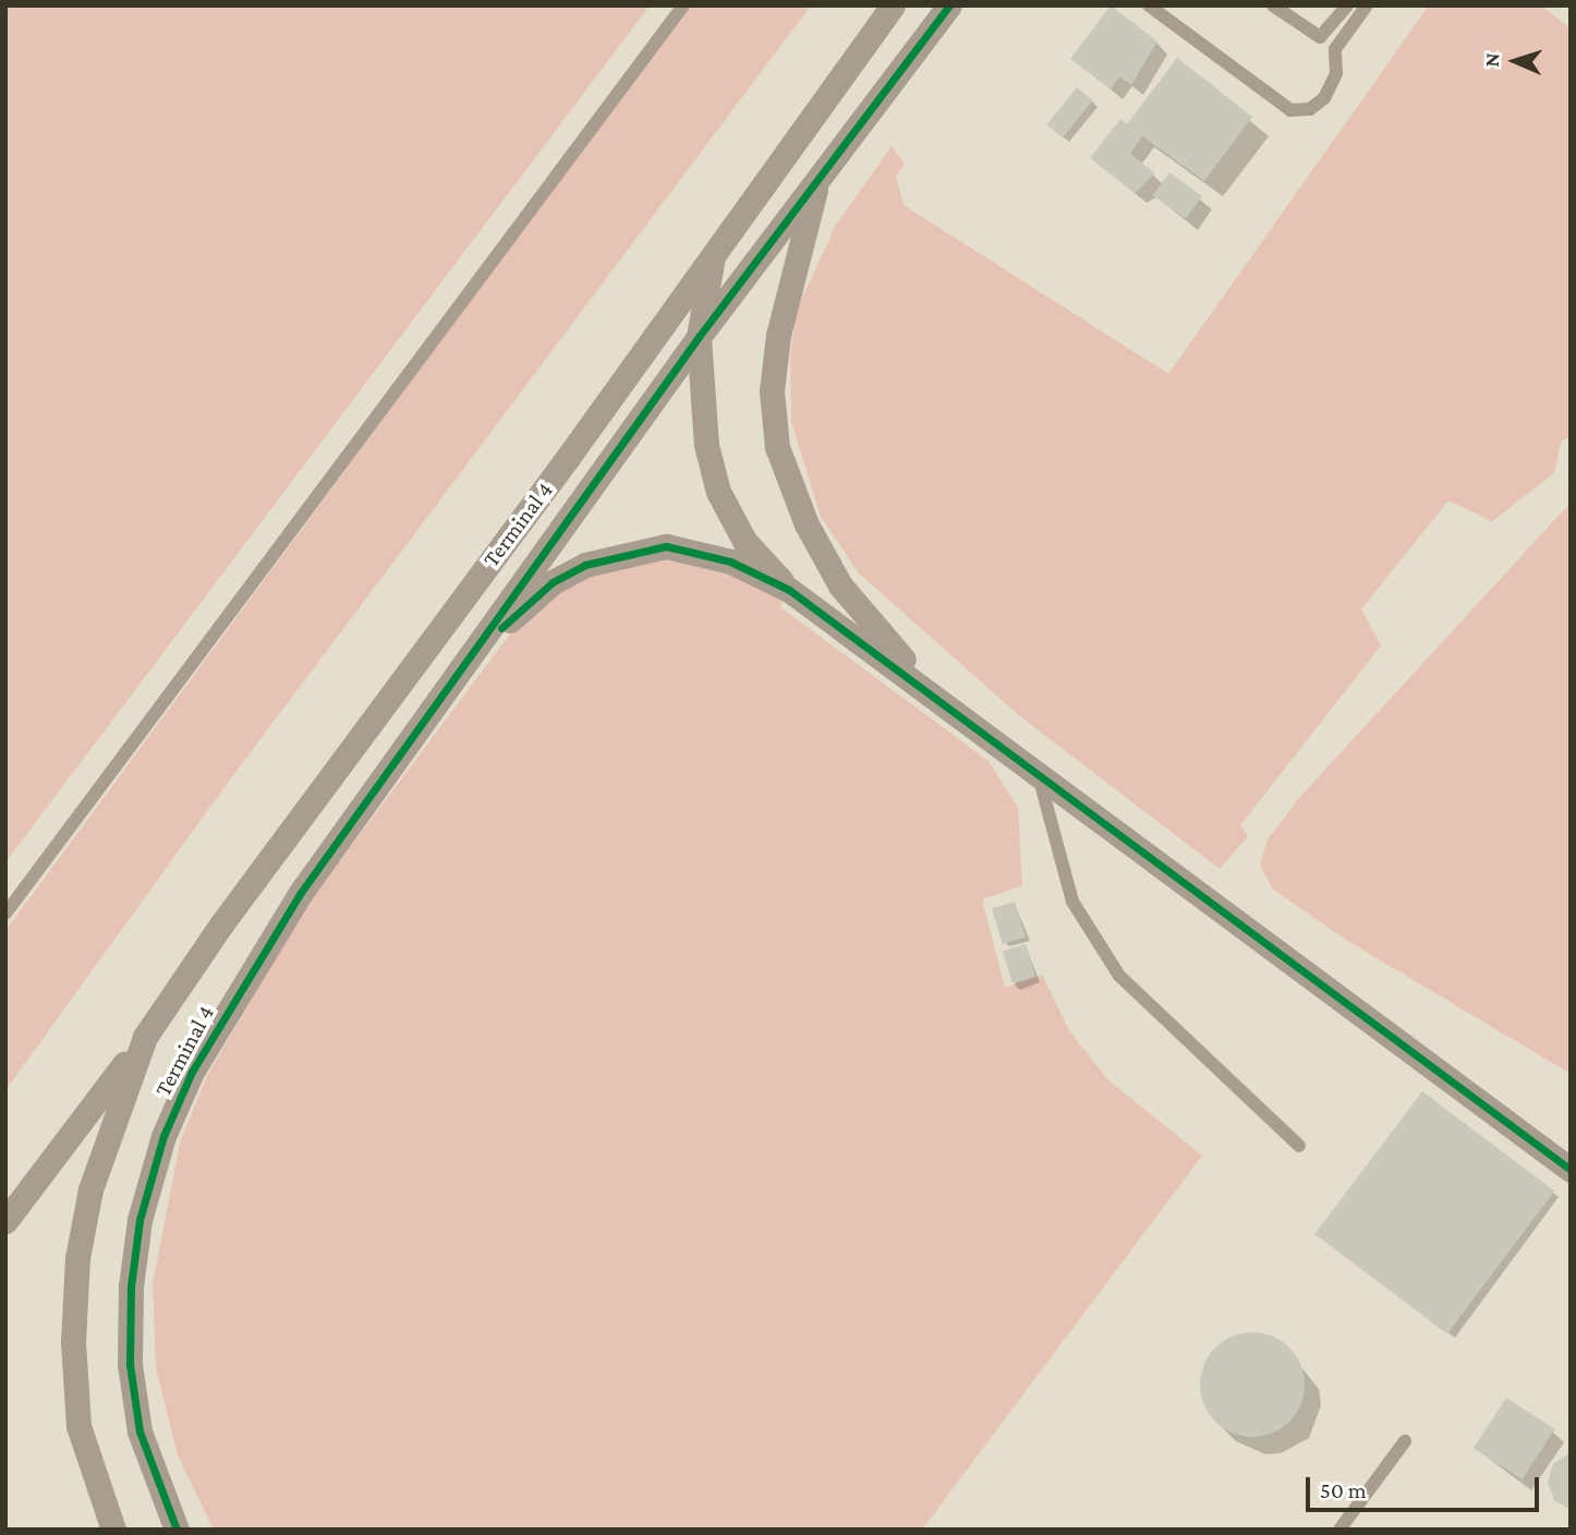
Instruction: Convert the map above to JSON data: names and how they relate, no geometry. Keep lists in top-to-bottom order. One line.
{"streets":{"street":["Terminal 4"]},"scale_bar":"50 m","north":"left"}
